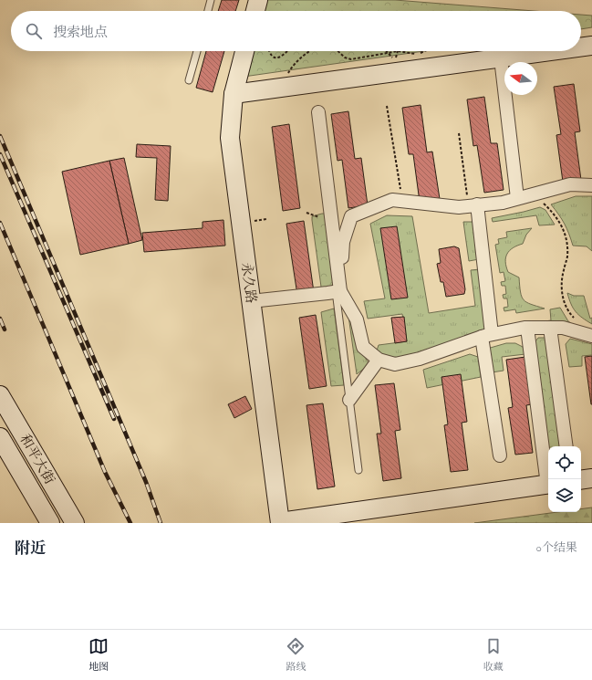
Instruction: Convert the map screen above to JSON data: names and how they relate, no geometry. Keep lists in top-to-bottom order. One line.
{"streets":{"main road":["永久路","和平大街"]},"north":"left","page":{"search":"搜索地点","heading":["附近","0个结果"],"nav":["地图","路线","收藏"]}}
